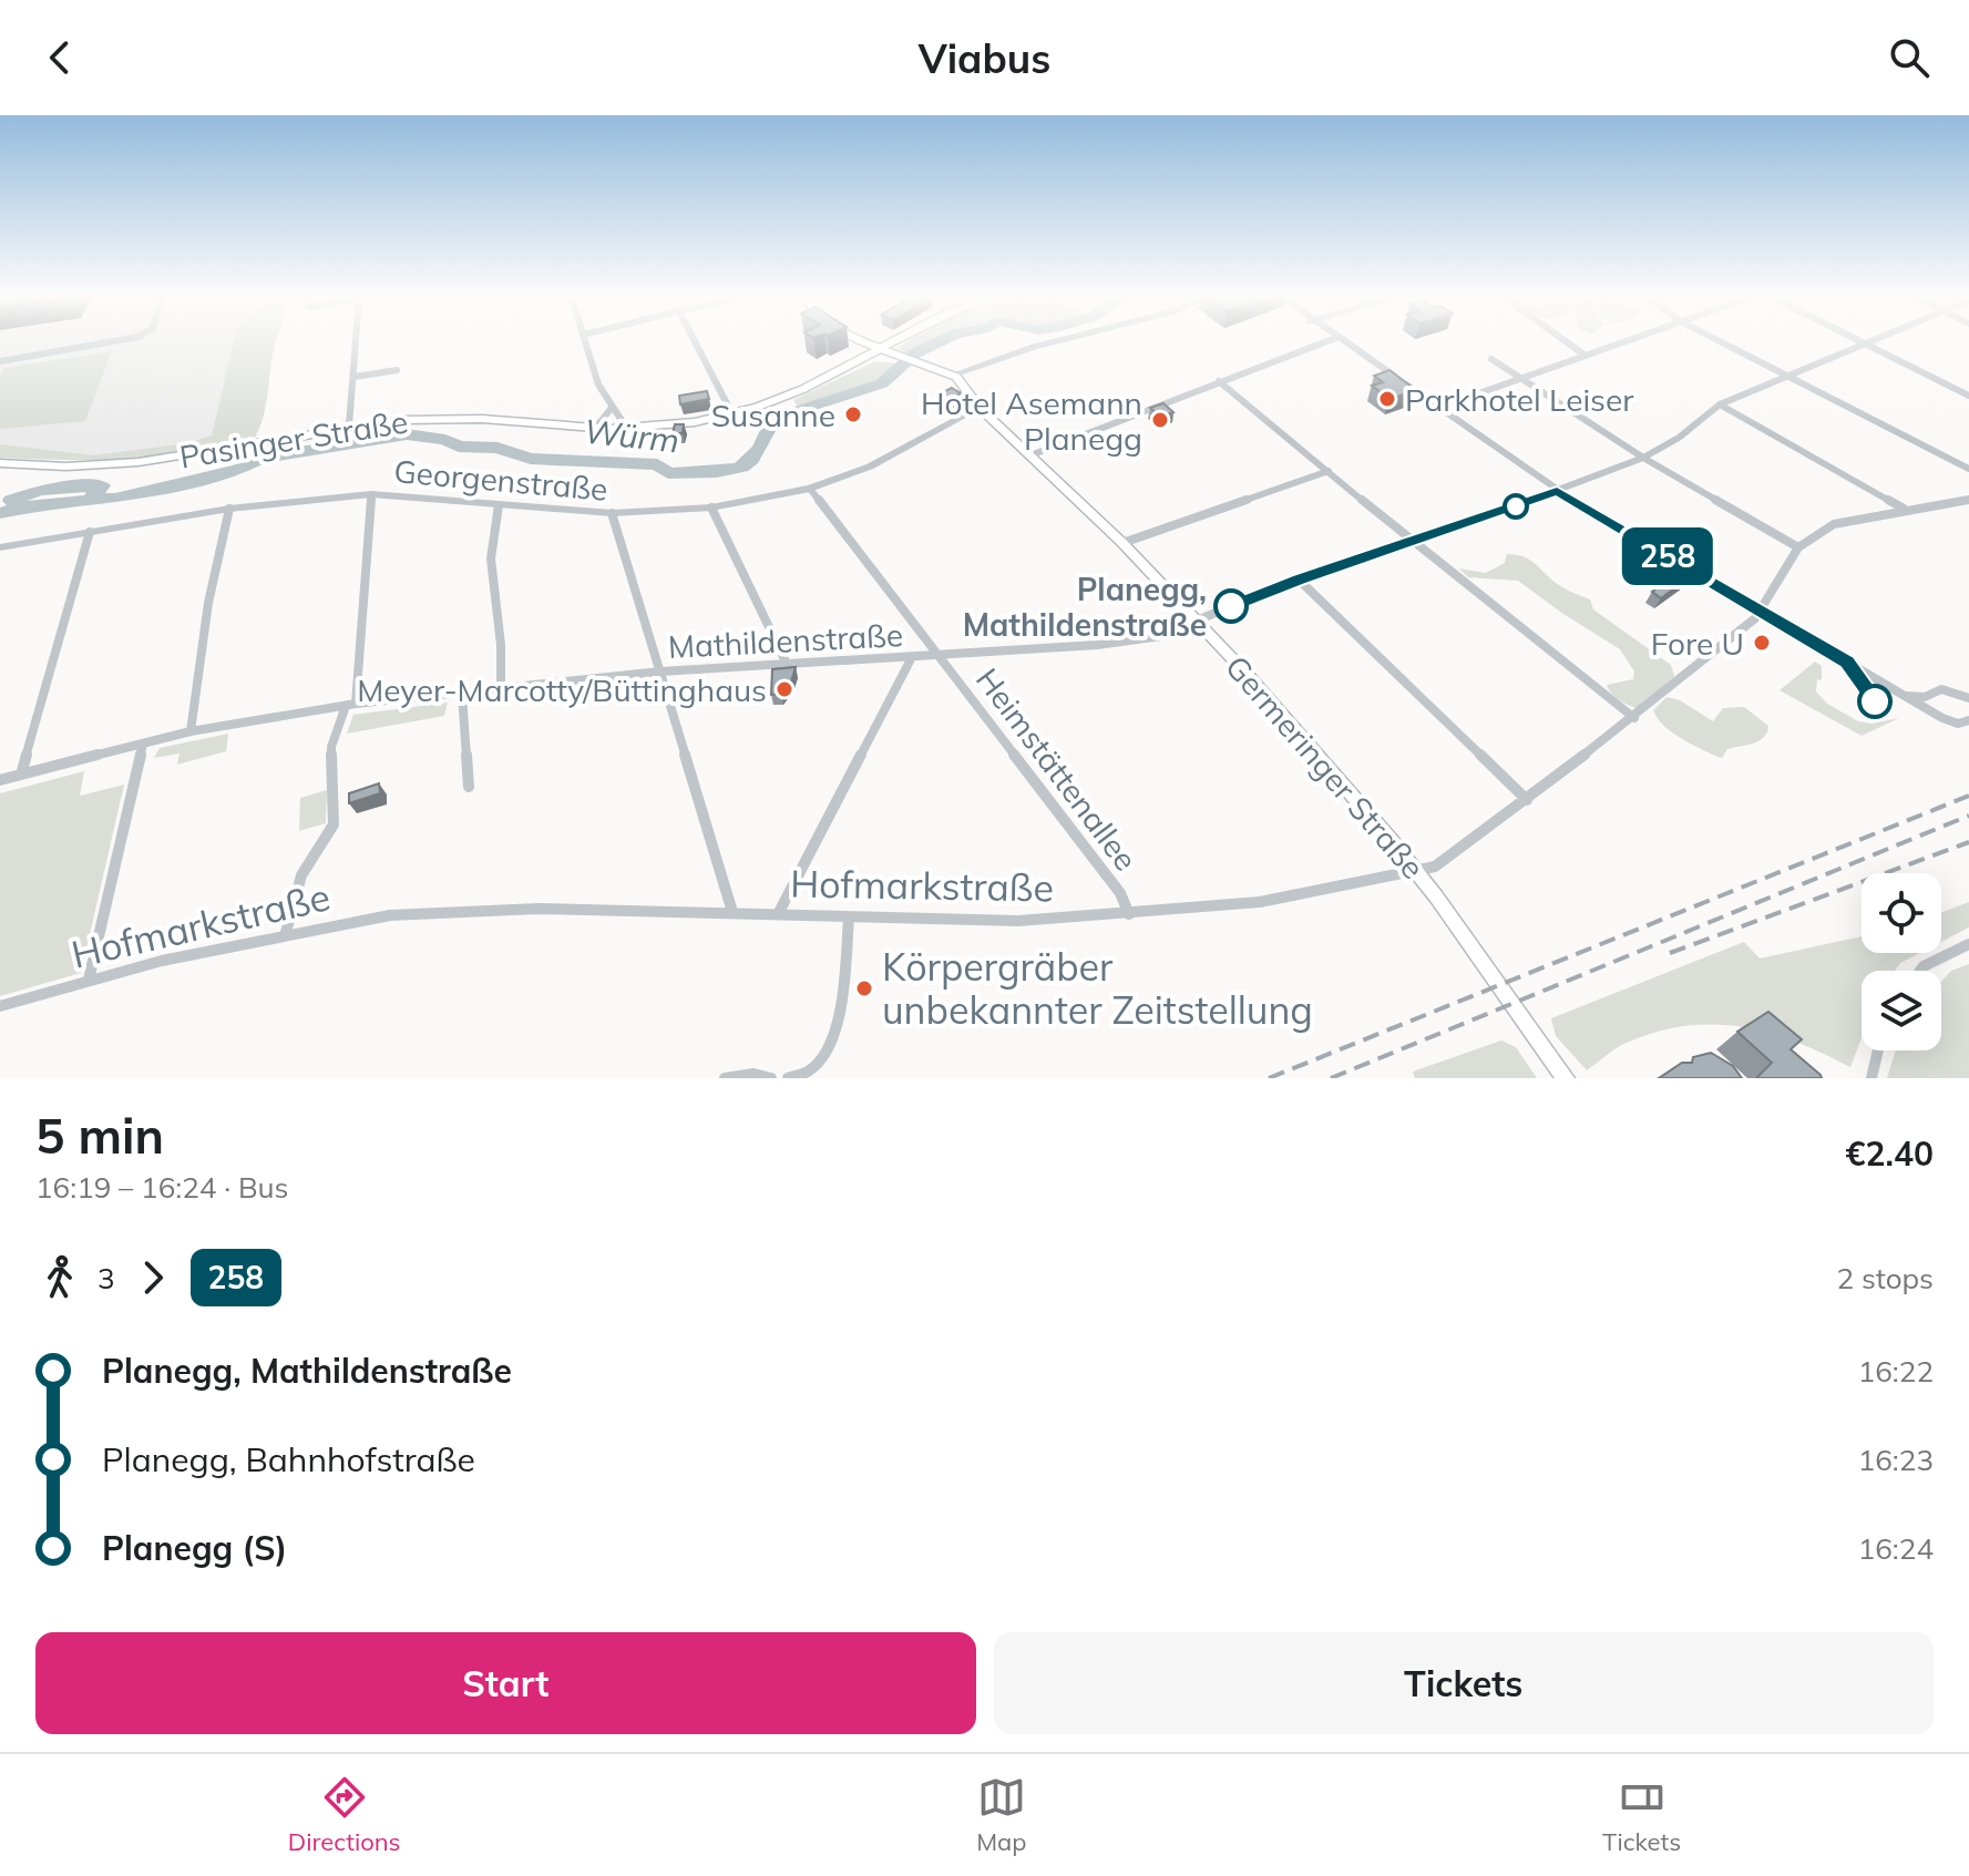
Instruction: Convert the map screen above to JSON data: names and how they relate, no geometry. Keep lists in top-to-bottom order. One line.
{"streets":{"main road":["Pasinger Straße","Germeringer Straße"],"street":["Georgenstraße","Mathildenstraße","Heimstättenallee","Hofmarkstraße"]},"crossings":[["Georgenstraße","Germeringer Straße"],["Georgenstraße","Heimstättenallee"],["Mathildenstraße","Germeringer Straße"],["Mathildenstraße","Heimstättenallee"],["Germeringer Straße","Hofmarkstraße"],["Heimstättenallee","Hofmarkstraße"]],"water":["Würm"],"places":["Parkhotel Leiser","Susanne","Hotel Asemann Planegg","Planegg, Mathildenstraße","Fore U","Meyer-Marcotty/Büttinghaus","Körpergräber unbekannter Zeitstellung"],"lines":["bus line 258"],"page":{"header":"Viabus","on_map":"258","heading":["5 min","16:19 – 16:24 · Bus","€2.40"],"legs":["3","258","2 stops"],"list":[{"name":"Planegg, Mathildenstraße","value":"16:22"},{"name":"Planegg, Bahnhofstraße","value":"16:23"},{"name":"Planegg (S)","value":"16:24"}],"buttons":["Start","Tickets"],"tabs":["Directions","Map","Tickets"]}}
